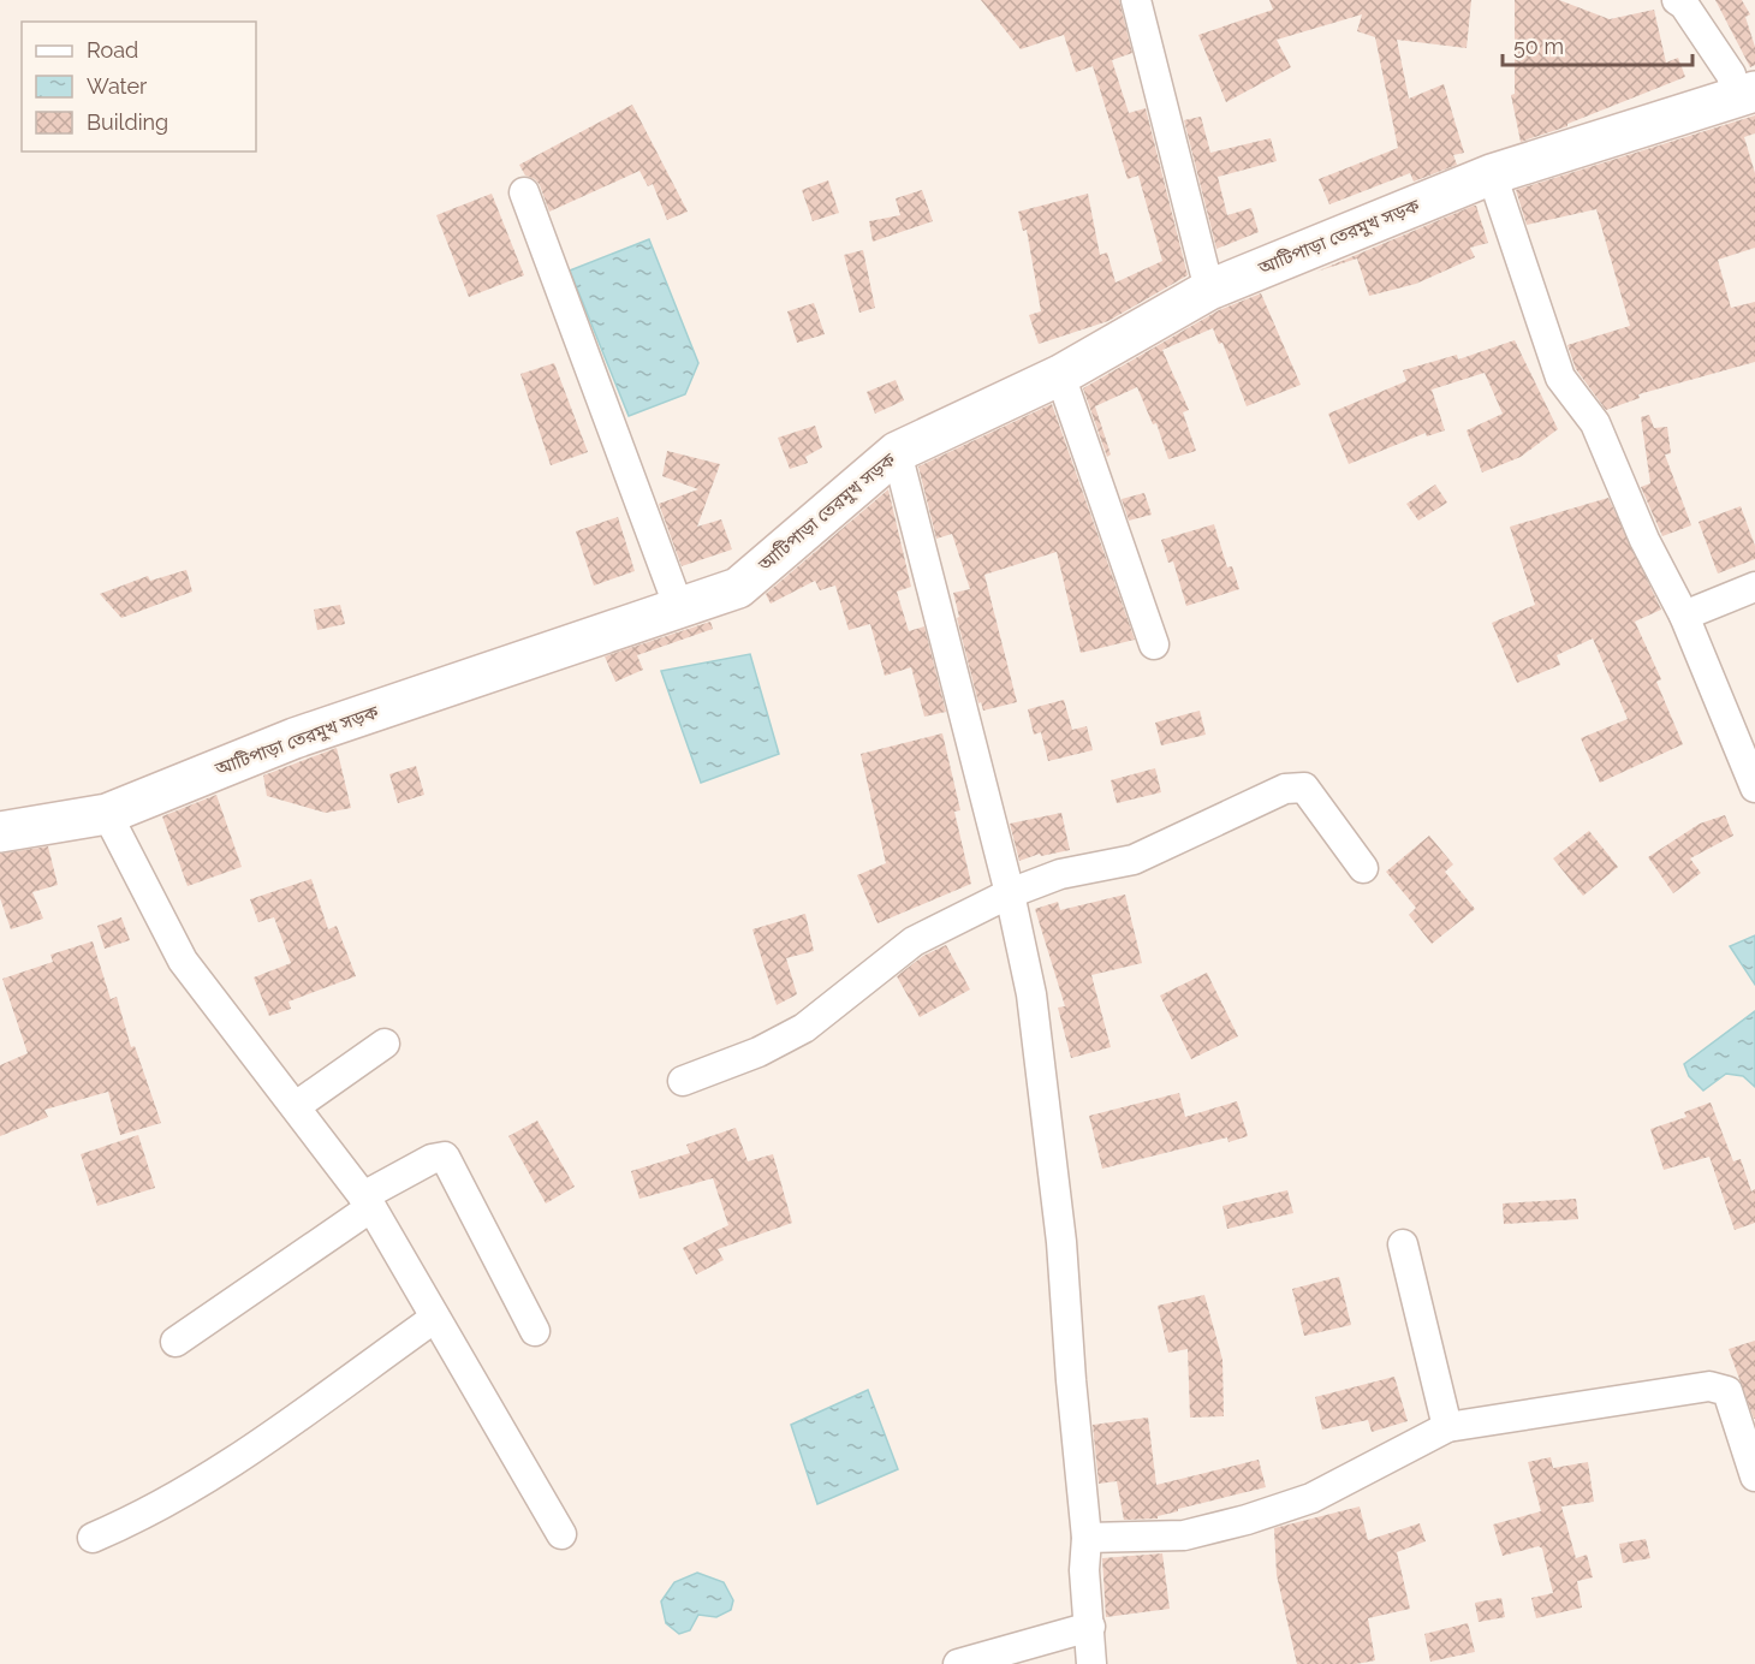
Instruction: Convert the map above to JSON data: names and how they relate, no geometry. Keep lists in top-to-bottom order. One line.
{"streets":{"main road":["আটিপাড়া তেরমুখ সড়ক"]},"legend":["Road","Water","Building"],"scale_bar":"50 m"}
